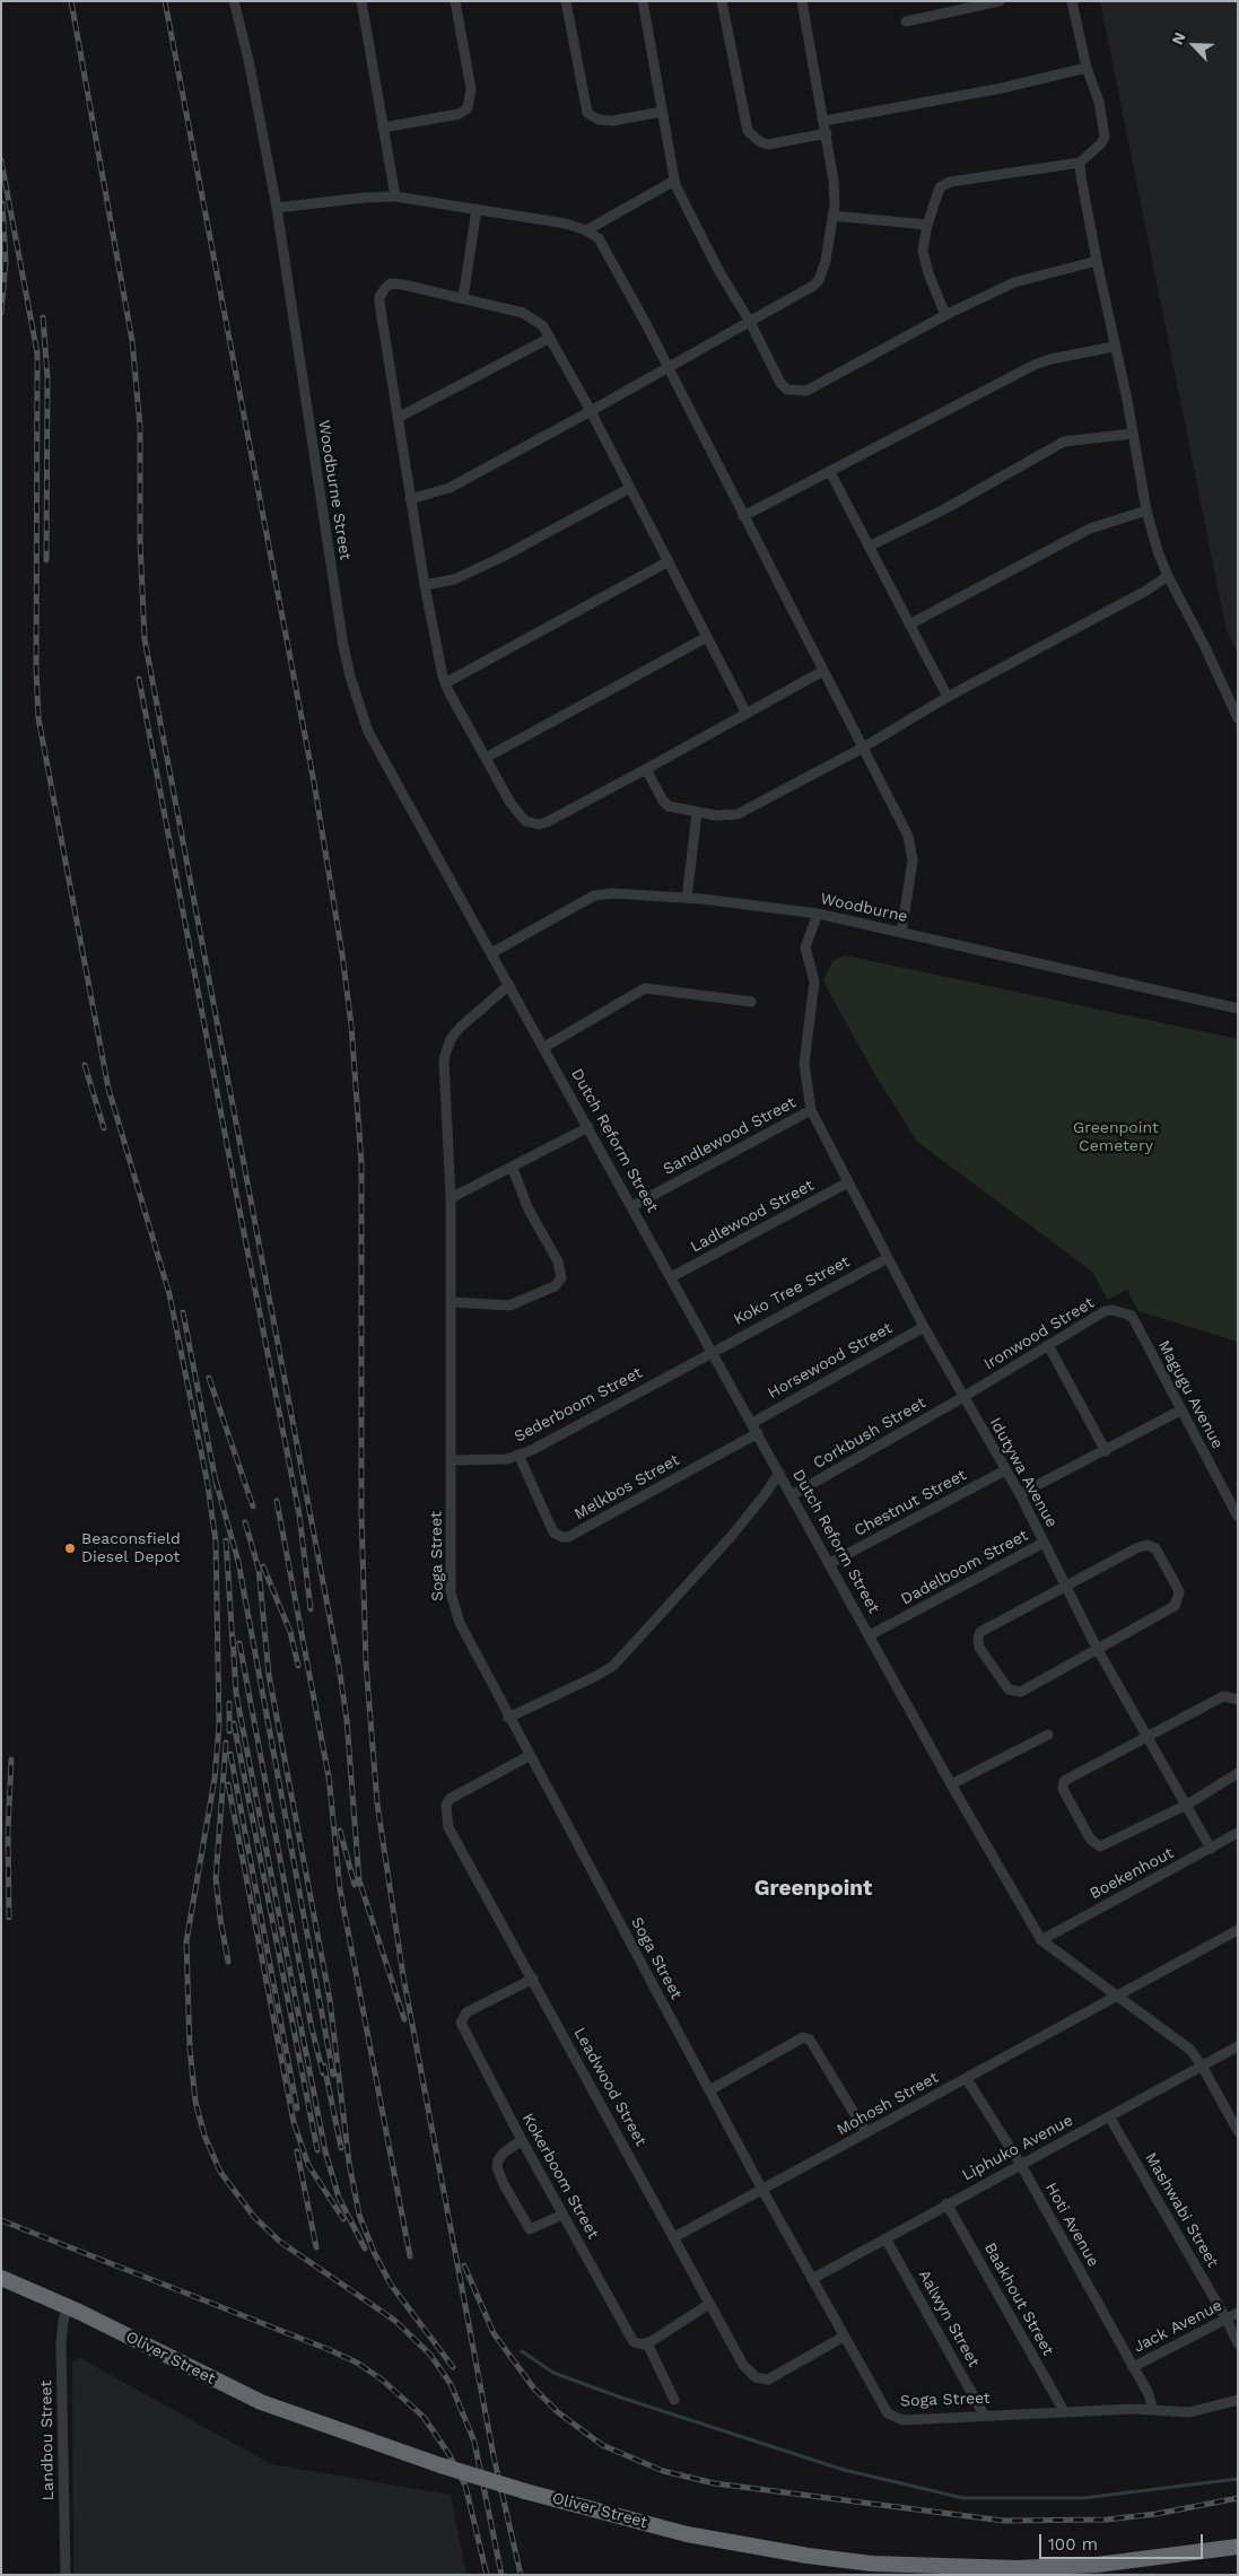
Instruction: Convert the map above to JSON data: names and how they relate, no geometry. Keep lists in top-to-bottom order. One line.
{"streets":{"highway":["Oliver Street"],"street":["Woodburne Street","Woodburne","Sandlewood Street","Dutch Reform Street","Ladlewood Street","Koko Tree Street","Ironwood Street","Horsewood Street","Magugu Avenue","Sederboom Street","Corkbush Street","Idutywa Avenue","Melkbos Street","Chestnut Street","Soga Street","Dadelboom Street","Boekenhout","Leadwood Street","Mohosh Street","Liphuko Avenue","Kokerboom Street","Mashwabi Street","Hoti Avenue","Baakhout Street","Aalwyn Street","Jack Avenue","Landbou Street"]},"crossings":[["Woodburne Street","Woodburne"],["Woodburne Street","Dutch Reform Street"],["Woodburne","Dutch Reform Street"],["Woodburne","Idutywa Avenue"],["Sandlewood Street","Dutch Reform Street"],["Sandlewood Street","Idutywa Avenue"],["Dutch Reform Street","Ladlewood Street"],["Dutch Reform Street","Koko Tree Street"],["Dutch Reform Street","Horsewood Street"],["Dutch Reform Street","Sederboom Street"],["Dutch Reform Street","Corkbush Street"],["Dutch Reform Street","Melkbos Street"],["Dutch Reform Street","Chestnut Street"],["Dutch Reform Street","Soga Street"],["Dutch Reform Street","Dadelboom Street"],["Dutch Reform Street","Boekenhout"],["Dutch Reform Street","Mohosh Street"],["Ladlewood Street","Idutywa Avenue"],["Koko Tree Street","Sederboom Street"],["Koko Tree Street","Idutywa Avenue"],["Ironwood Street","Magugu Avenue"],["Ironwood Street","Corkbush Street"],["Ironwood Street","Idutywa Avenue"],["Horsewood Street","Idutywa Avenue"],["Sederboom Street","Melkbos Street"],["Sederboom Street","Soga Street"],["Corkbush Street","Idutywa Avenue"],["Idutywa Avenue","Chestnut Street"],["Idutywa Avenue","Dadelboom Street"],["Idutywa Avenue","Boekenhout"],["Soga Street","Leadwood Street"],["Soga Street","Mohosh Street"],["Soga Street","Liphuko Avenue"],["Soga Street","Hoti Avenue"],["Soga Street","Baakhout Street"],["Soga Street","Aalwyn Street"],["Leadwood Street","Mohosh Street"],["Leadwood Street","Kokerboom Street"],["Mohosh Street","Hoti Avenue"],["Liphuko Avenue","Mashwabi Street"],["Liphuko Avenue","Hoti Avenue"],["Liphuko Avenue","Baakhout Street"],["Liphuko Avenue","Aalwyn Street"],["Mashwabi Street","Jack Avenue"],["Hoti Avenue","Jack Avenue"],["Oliver Street","Landbou Street"]],"districts":["Greenpoint"],"parks":["Greenpoint Cemetery"],"places":["Beaconsfield Diesel Depot"],"scale_bar":"100 m","north":"top left"}
